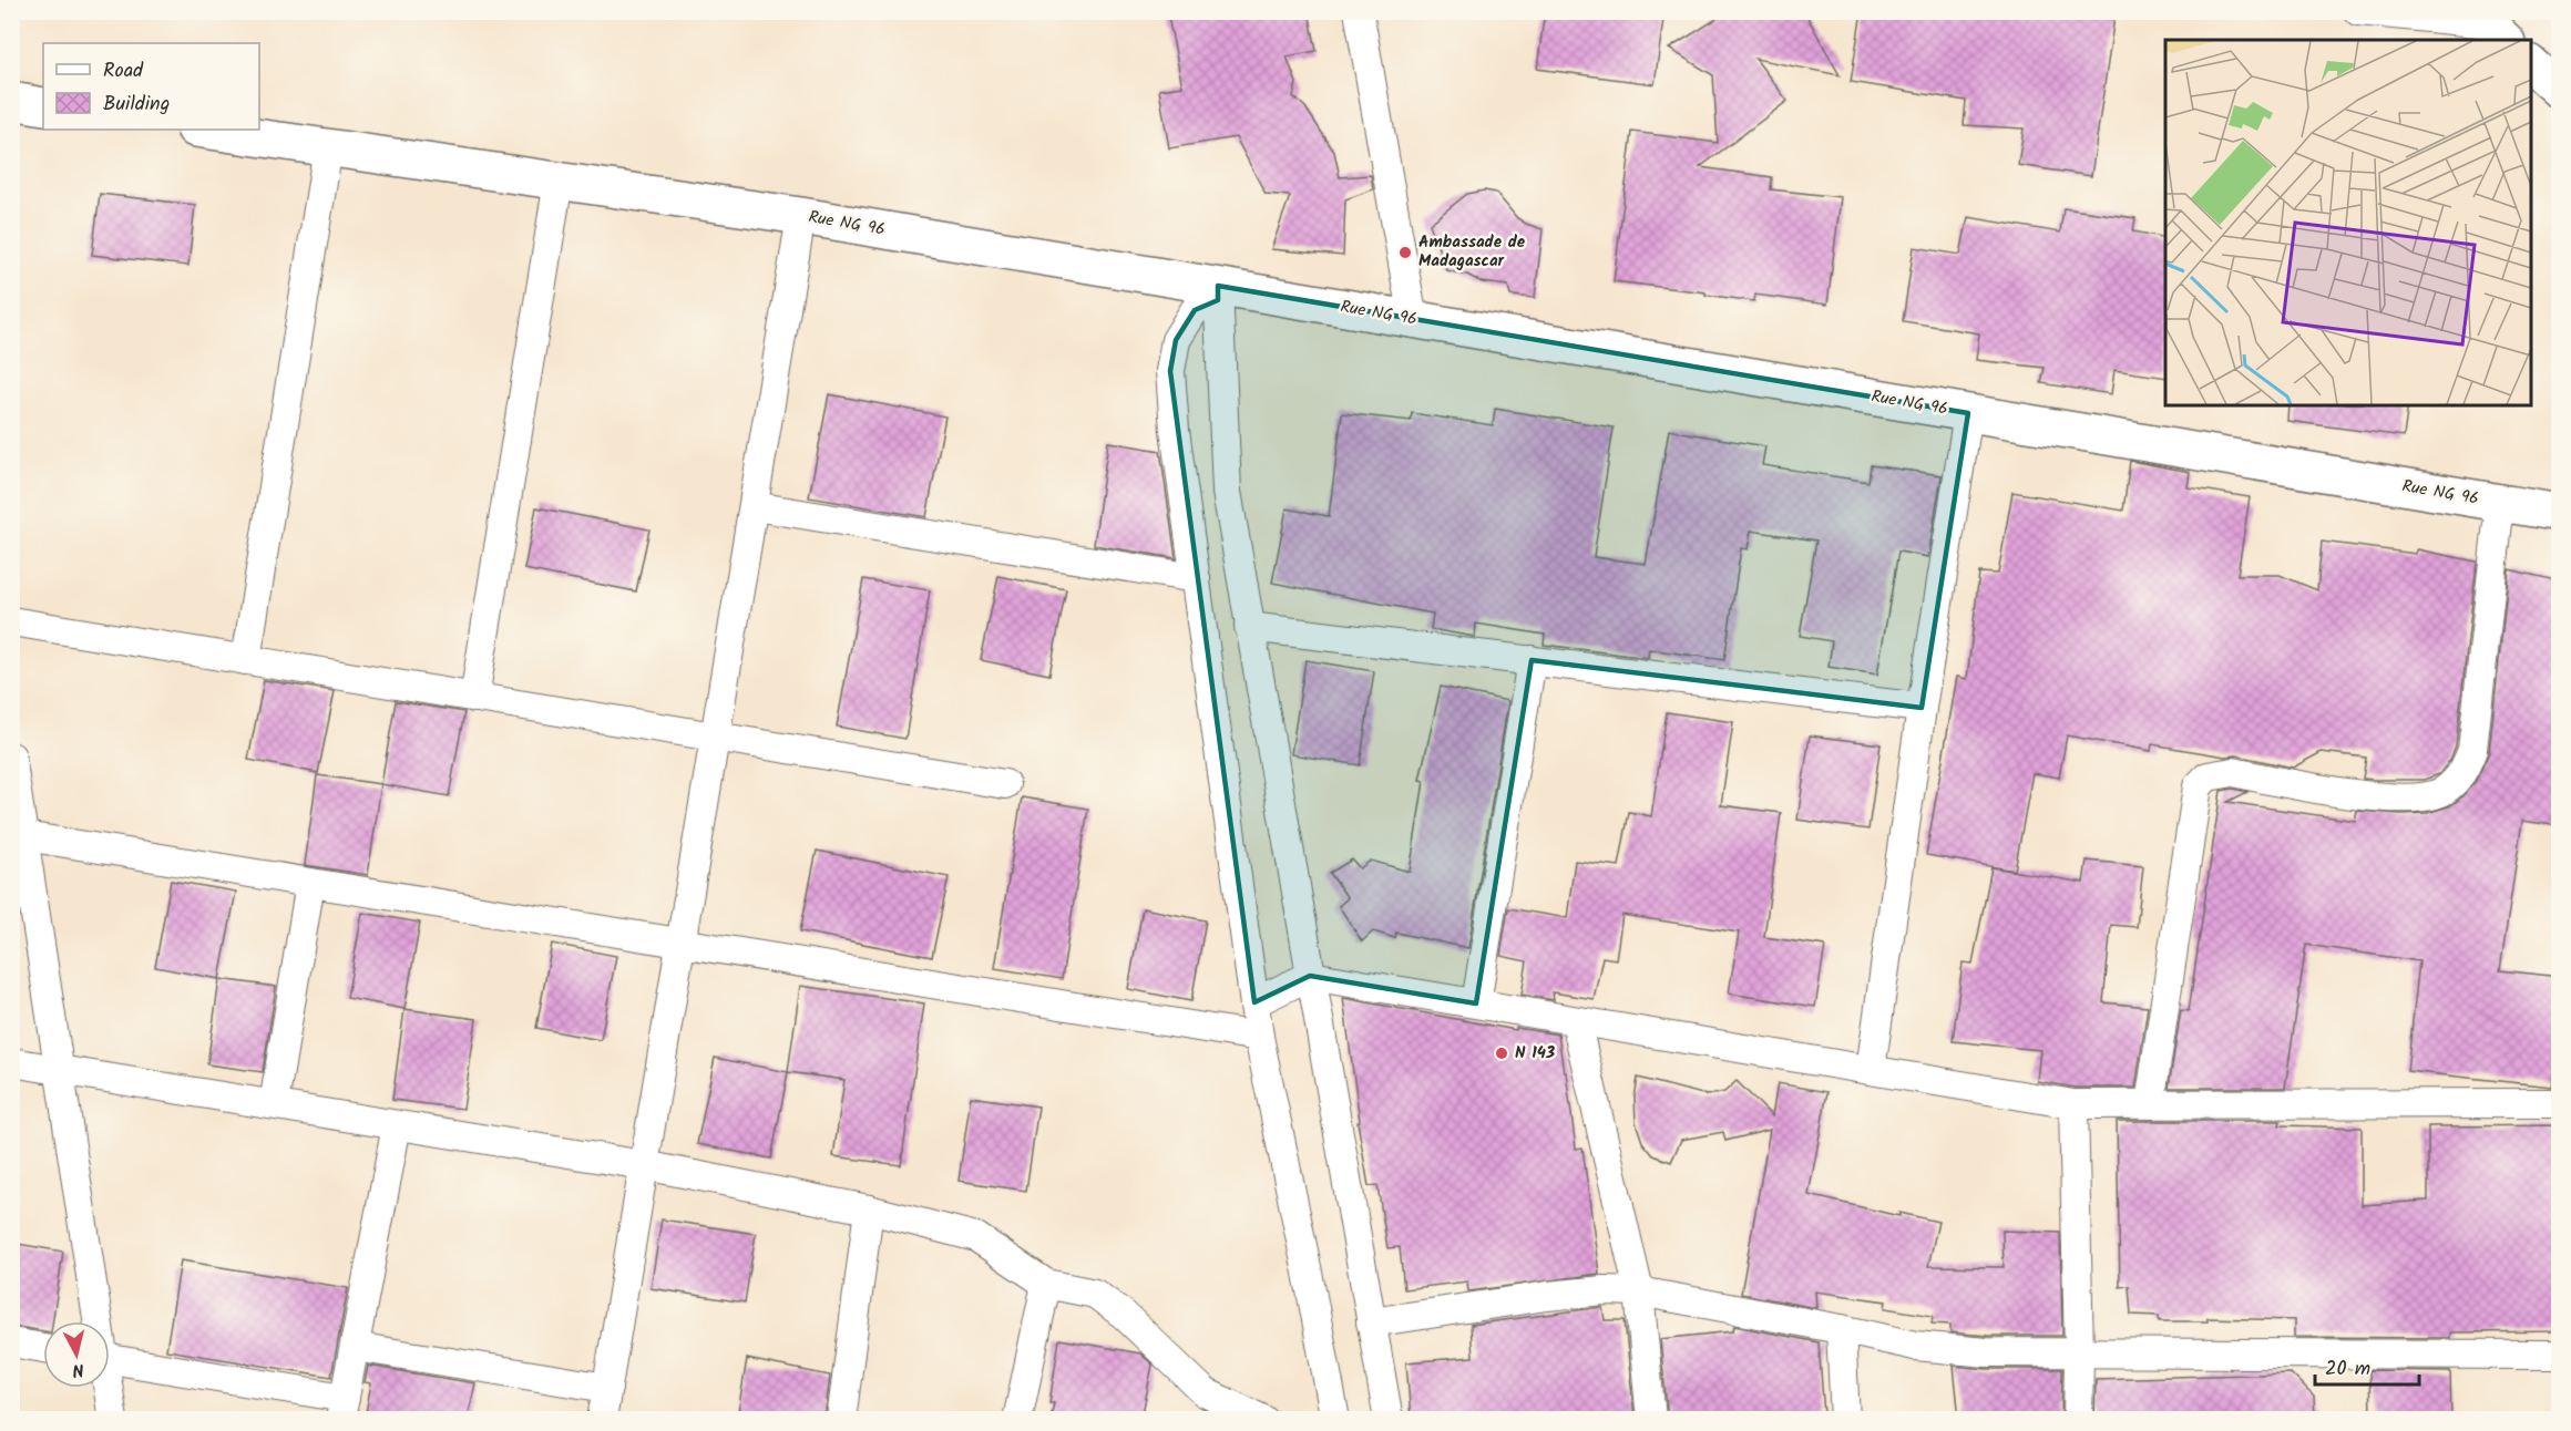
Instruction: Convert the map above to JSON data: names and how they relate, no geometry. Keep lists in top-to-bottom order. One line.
{"streets":{"street":["Rue NG 96"]},"places":["Ambassade de Madagascar","N 143"],"legend":["Road","Building"],"scale_bar":"20 m","north":"bottom"}
